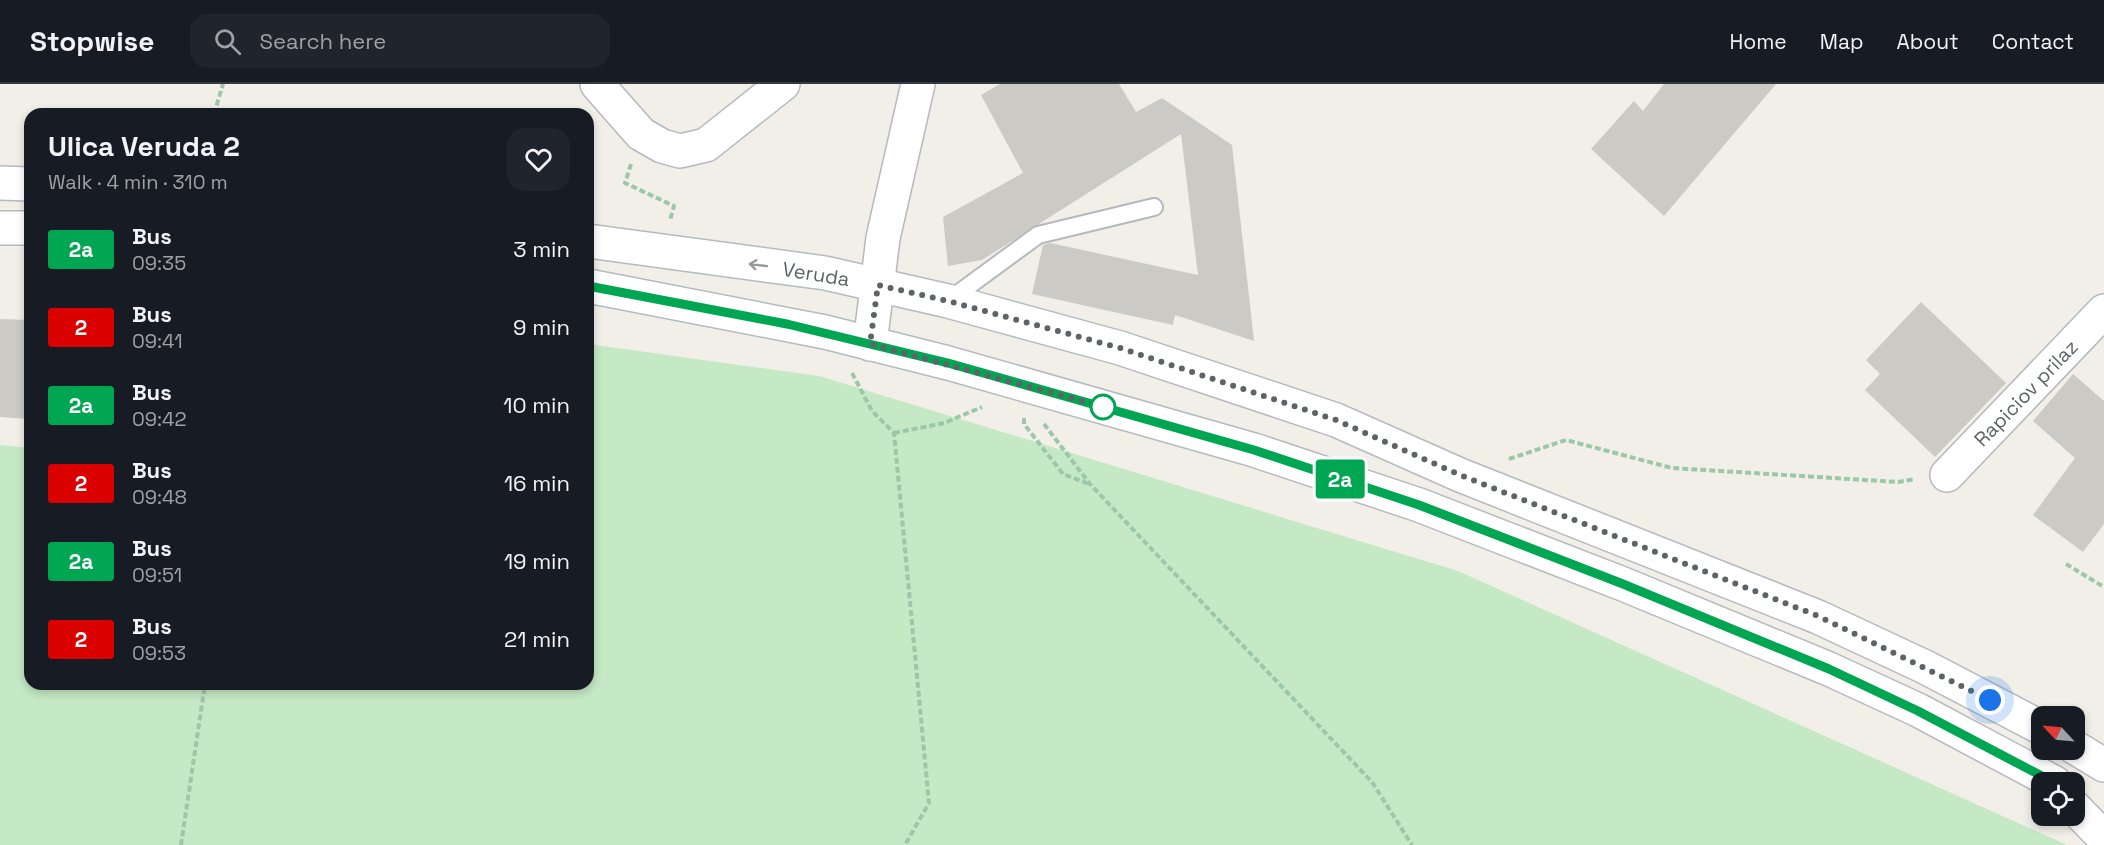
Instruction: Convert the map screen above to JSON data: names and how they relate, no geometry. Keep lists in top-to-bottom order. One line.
{"streets":{"main road":["Veruda","Rapiciov prilaz"]},"lines":["bus line 2a"],"north":"top left","page":{"header":"Stopwise","search":"Search here","nav":["Home","Map","About","Contact"],"on_map":"2a","heading":["Ulica Veruda 2","Walk · 4 min · 310 m"],"list":[{"mark":"2a","name":"Bus","note":"09:35","value":"3 min"},{"mark":"2","name":"Bus","note":"09:41","value":"9 min"},{"mark":"2a","name":"Bus","note":"09:42","value":"10 min"},{"mark":"2","name":"Bus","note":"09:48","value":"16 min"},{"mark":"2a","name":"Bus","note":"09:51","value":"19 min"},{"mark":"2","name":"Bus","note":"09:53","value":"21 min"}]}}
